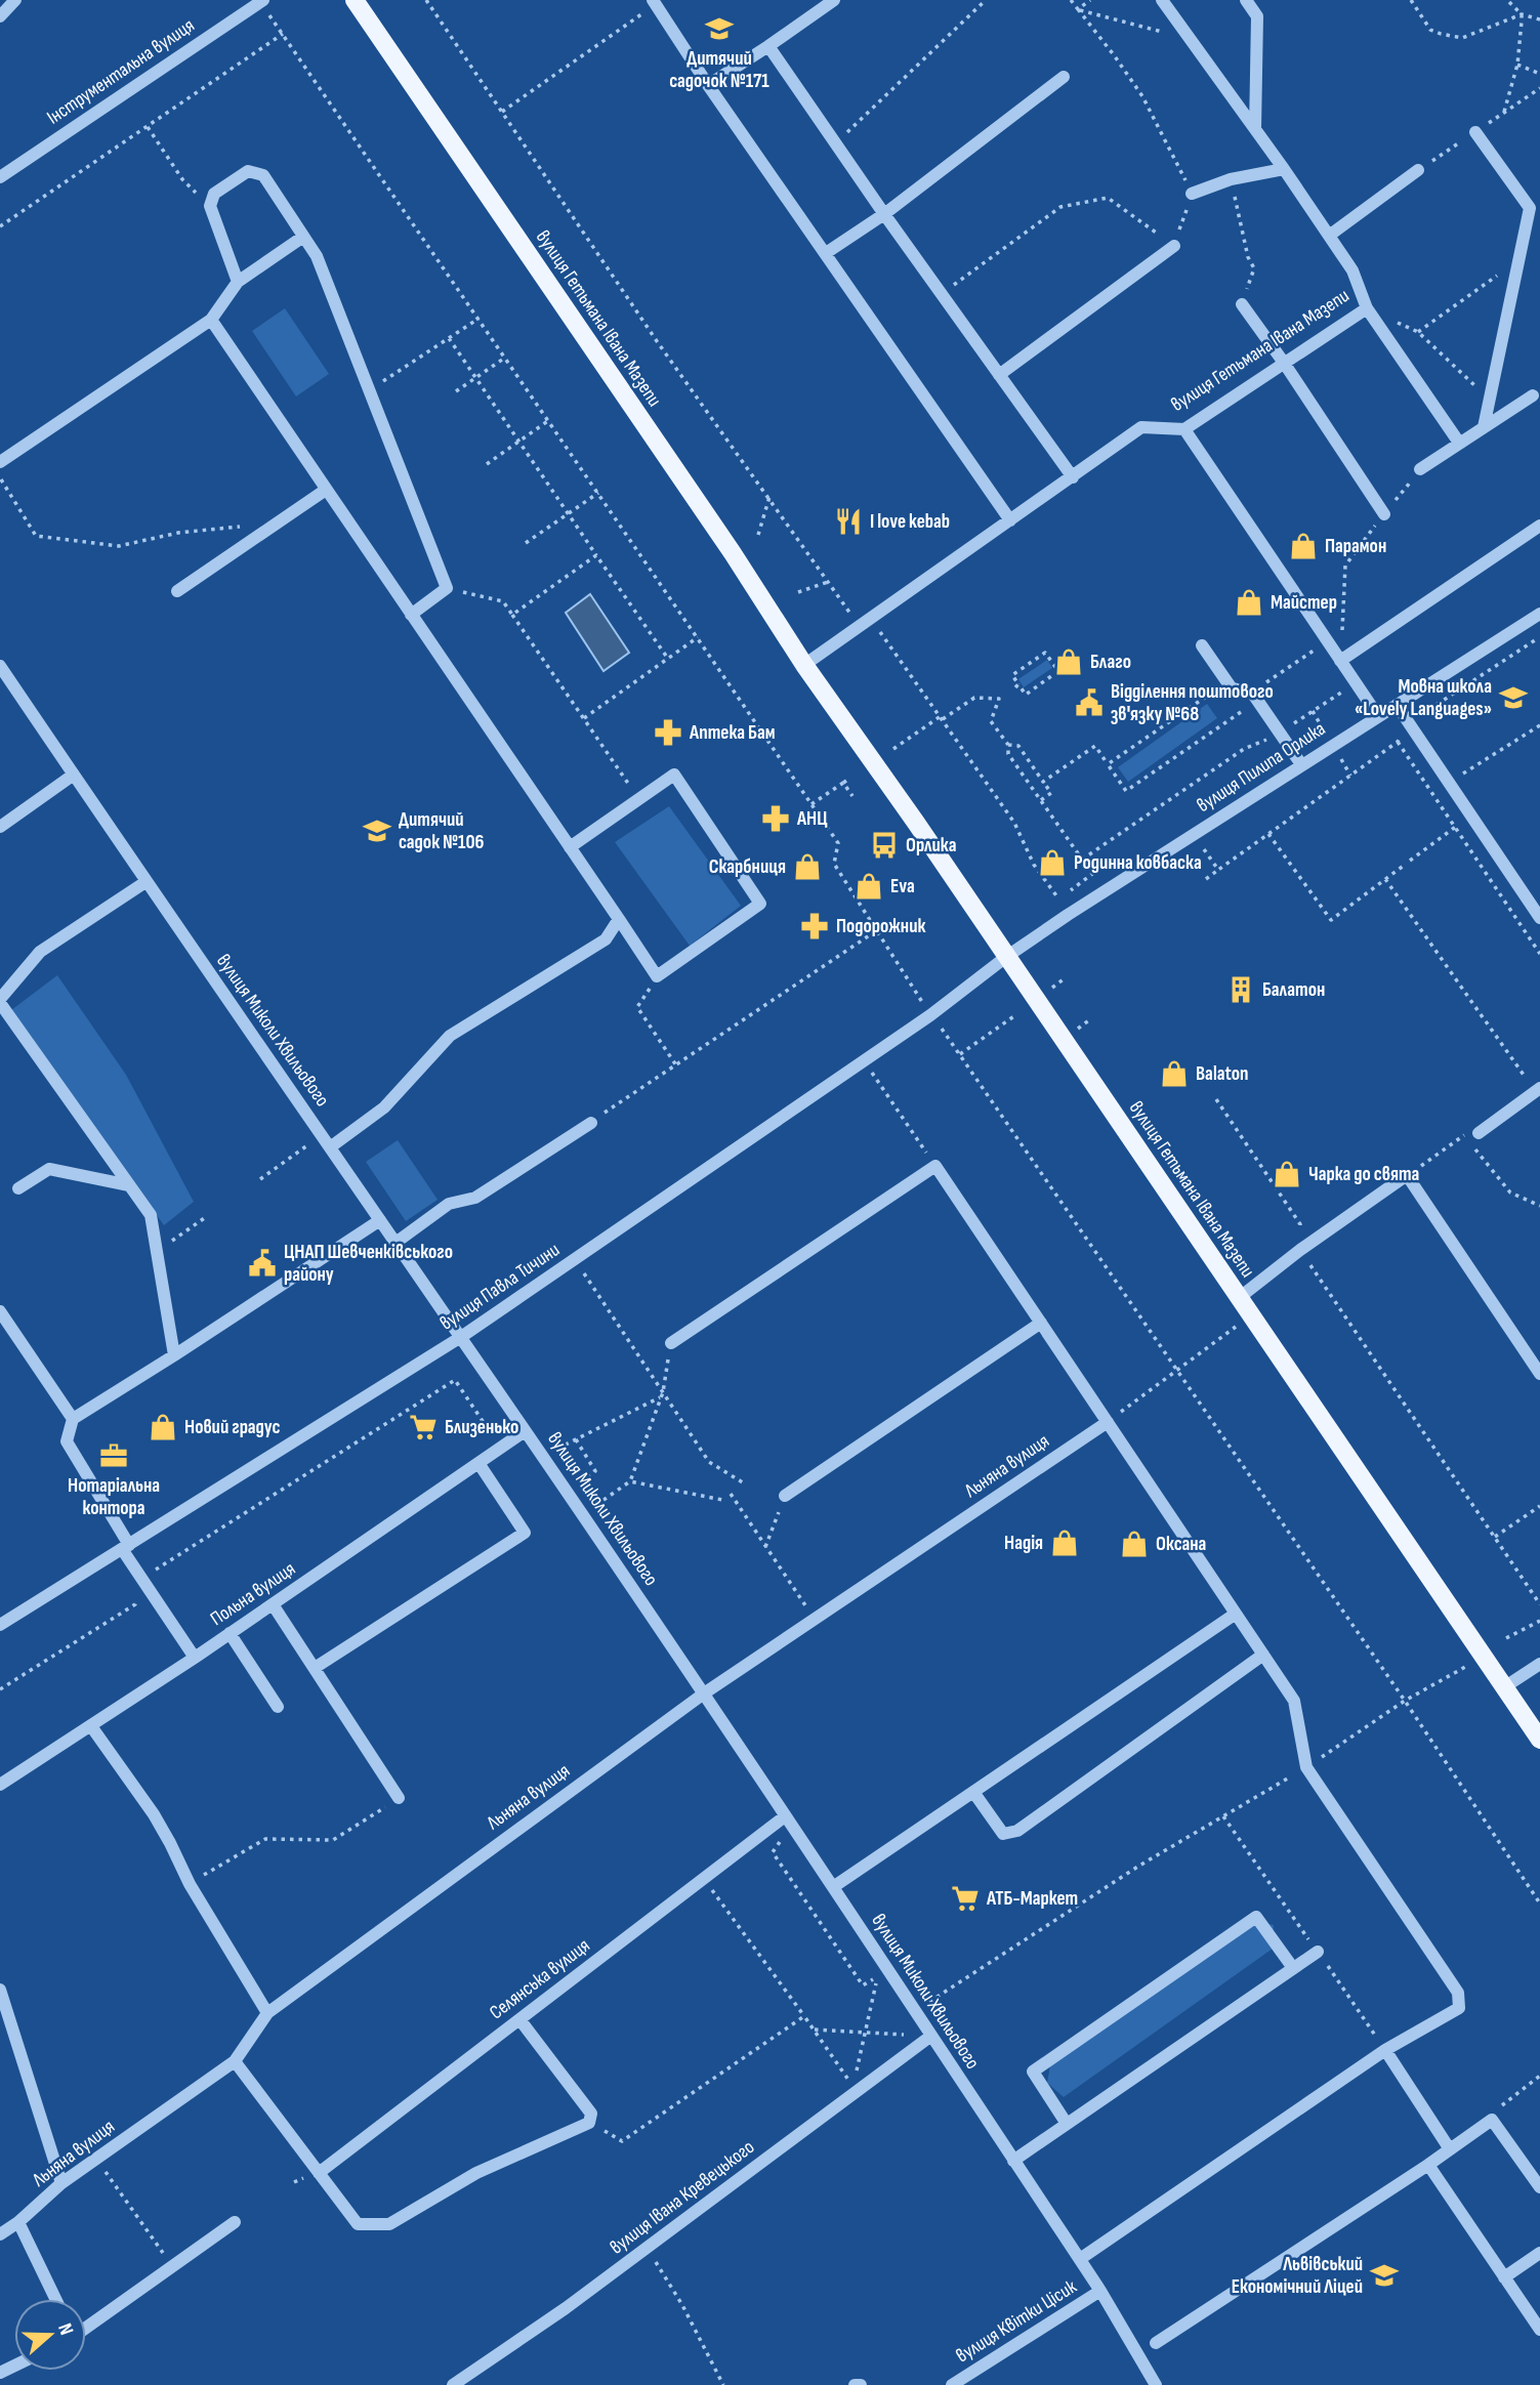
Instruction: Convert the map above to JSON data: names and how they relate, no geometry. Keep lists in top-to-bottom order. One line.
{"streets":{"main road":["вулиця Гетьмана Івана Мазепи"],"street":["Інструментальна вулиця","вулиця Пилипа Орлика","вулиця Миколи Хвильового","вулиця Павла Тичини","Льняна вулиця","Польна вулиця","Селянська вулиця","вулиця Івана Кревецького","вулиця Квітки Цісик"]},"crossings":[["вулиця Гетьмана Івана Мазепи","вулиця Пилипа Орлика"],["вулиця Гетьмана Івана Мазепи","вулиця Павла Тичини"],["вулиця Пилипа Орлика","вулиця Павла Тичини"],["вулиця Миколи Хвильового","вулиця Павла Тичини"],["вулиця Миколи Хвильового","Льняна вулиця"],["вулиця Миколи Хвильового","Польна вулиця"],["вулиця Миколи Хвильового","Селянська вулиця"],["вулиця Миколи Хвильового","вулиця Івана Кревецького"],["вулиця Миколи Хвильового","вулиця Квітки Цісик"]],"places":{"school or university":["Дитячий садочок №171","Мовна школа «Lovely Languages»","Дитячий садок №106","Львівський Економічний Ліцей"],"restaurant":["I love kebab"],"shop":["Парамон","Майстер","Благо","Родинна ковбаска","Скарбниця","Eva","Balaton","Чарка до свята","Новий градус","Надія","Оксана"],"public building":["Відділення поштового зв'язку №68","ЦНАП Шевченківського району"],"pharmacy":["Аптека Бам","АНЦ","Подорожник"],"bus stop":["Орлика"],"building":["Балатон"],"supermarket":["Близенько","АТБ-Маркет"],"office":["Нотаріальна контора"]},"north":"right"}
